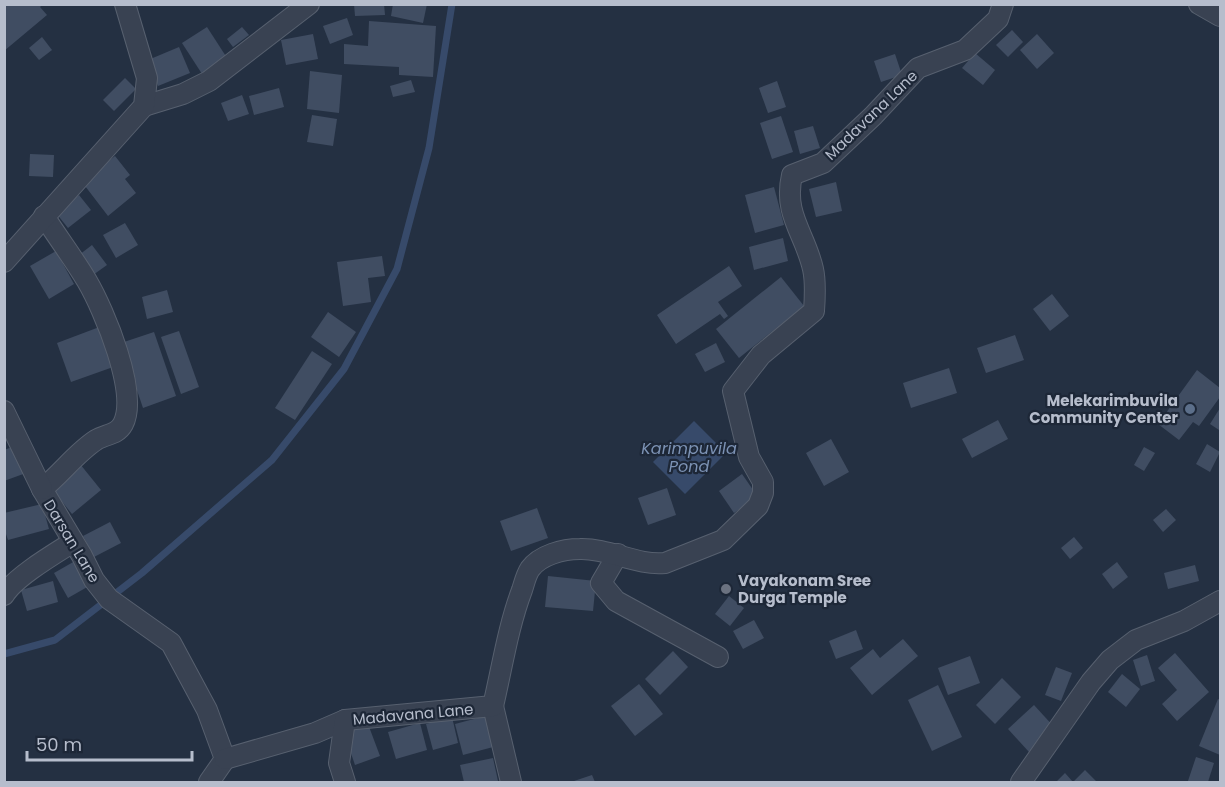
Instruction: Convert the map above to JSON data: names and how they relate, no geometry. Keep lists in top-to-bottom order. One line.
{"streets":{"street":["Madavana Lane","Darsan Lane"]},"crossings":[["Madavana Lane","Darsan Lane"]],"water":["Karimpuvila Pond"],"places":["Melekarimbuvila Community Center","Vayakonam Sree Durga Temple"],"scale_bar":"50 m"}
